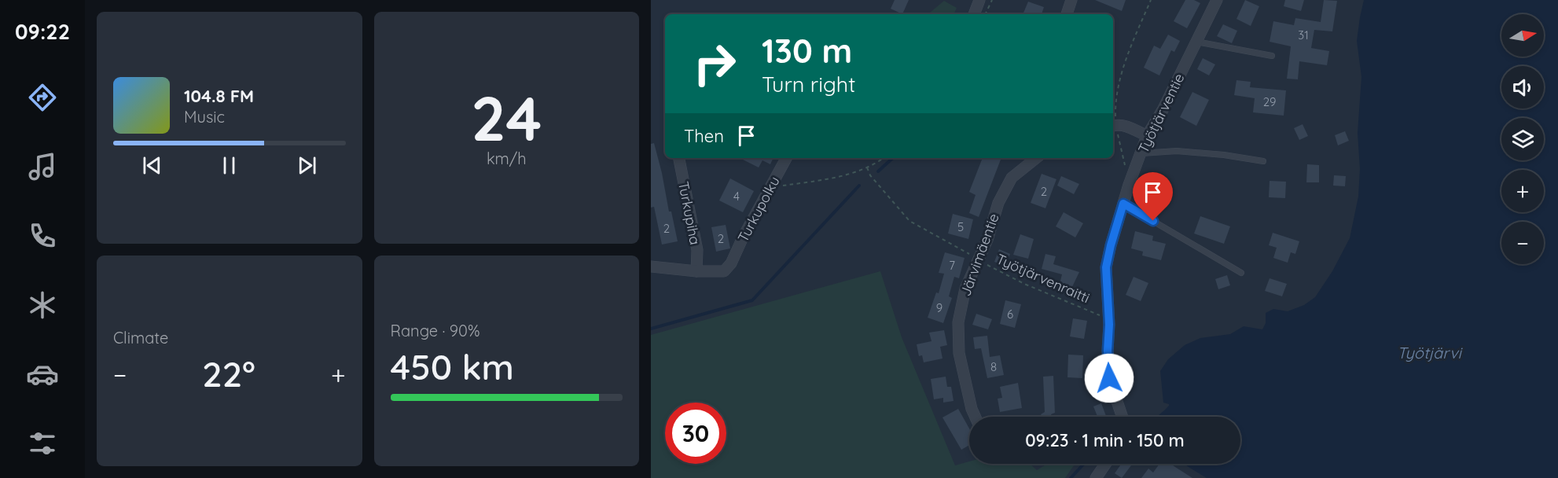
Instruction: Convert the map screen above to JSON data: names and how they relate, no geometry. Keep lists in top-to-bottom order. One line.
{"streets":{"street":["Työtjärventie","Turkupolku","Turkupiha","Järvimäentie"],"path":["Työtjärvenraitti"]},"crossings":[["Turkupolku","Turkupiha"],["Järvimäentie","Työtjärvenraitti"]],"water":["Työtjärvi"],"house_numbers":["31","29","2","4","5","2","2","7","9","6","8"],"north":"right","page":{"tabs":"09:22","tile":[["24","km/h"],"Climate",["Range · 90%","450 km"]],"map_buttons":["+","−"],"turn":["130 m","Turn right"],"song":["104.8 FM","Music"],"then":"Then","heat":["−","22°","+"],"limit":"30","trip":"09:23 · 1 min · 150 m"}}
